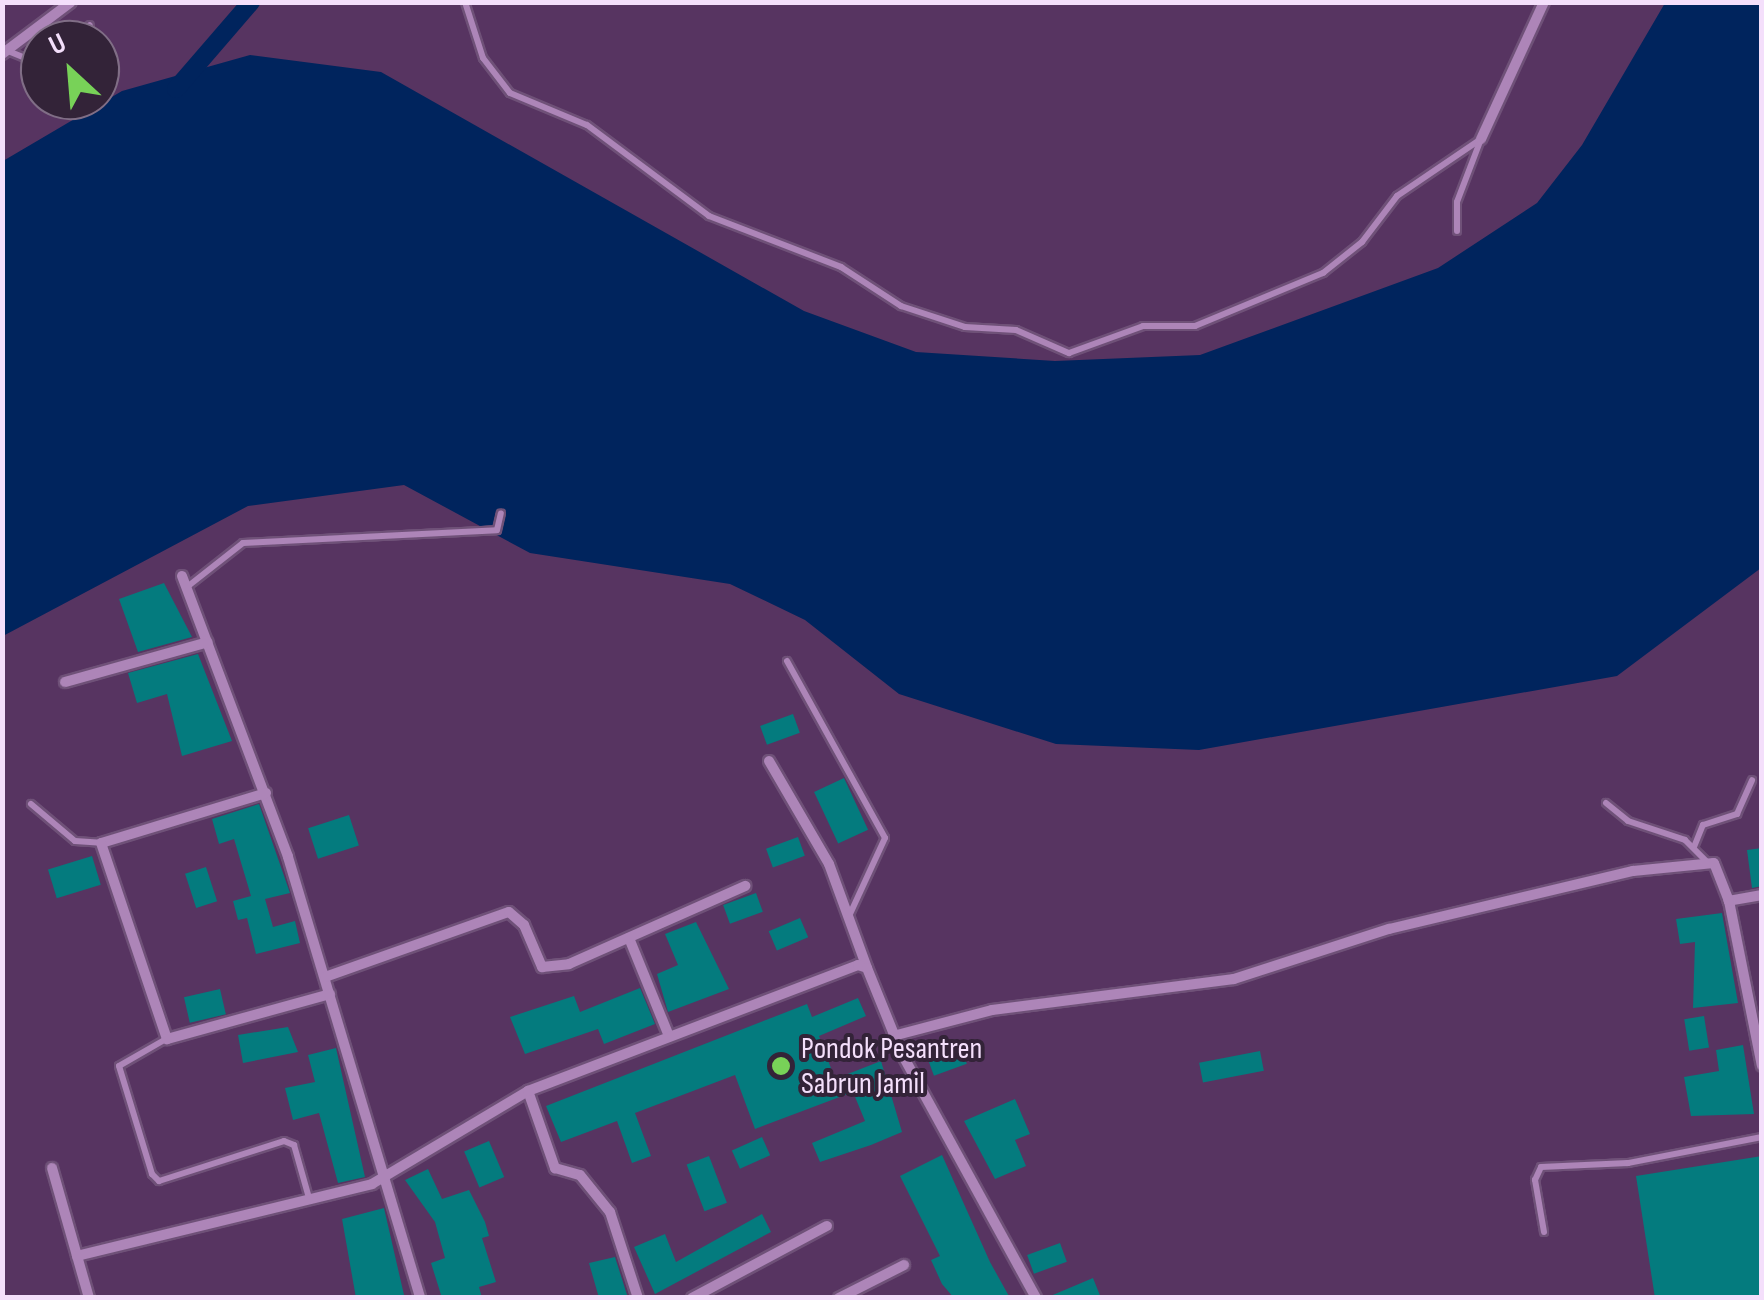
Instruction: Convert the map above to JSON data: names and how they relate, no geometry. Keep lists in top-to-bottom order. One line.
{"places":["Pondok Pesantren Sabrun Jamil"],"north":"top left"}
